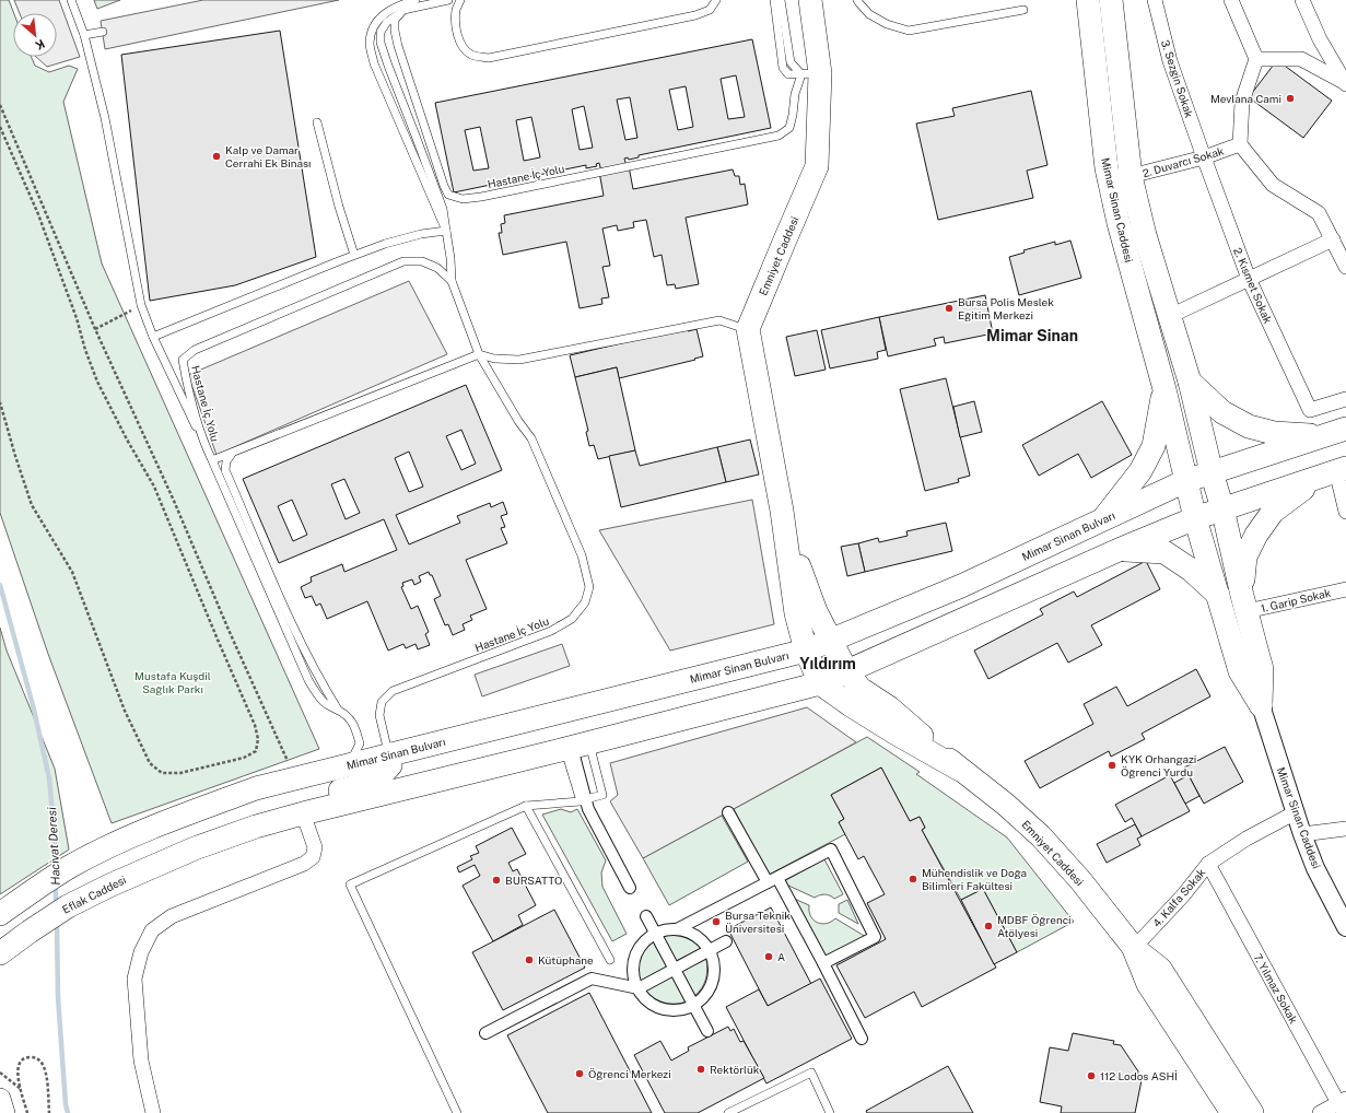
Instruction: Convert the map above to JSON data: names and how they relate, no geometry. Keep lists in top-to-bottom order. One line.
{"streets":{"main road":["Mimar Sinan Caddesi","Emniyet Caddesi","Mimar Sinan Bulvarı","Eflak Caddesi"],"street":["3. Sezgin Sokak","2. Duvarcı Sokak","2. Kısmet Sokak","1. Garip Sokak","4. Kalfa Sokak","7. Yılmaz Sokak"],"lane":["Hastane İç Yolu"]},"crossings":[["3. Sezgin Sokak","2. Duvarcı Sokak"],["3. Sezgin Sokak","2. Kısmet Sokak"],["2. Duvarcı Sokak","Mimar Sinan Caddesi"],["2. Duvarcı Sokak","2. Kısmet Sokak"],["Hastane İç Yolu","Emniyet Caddesi"],["Hastane İç Yolu","Mimar Sinan Bulvarı"],["Mimar Sinan Caddesi","Mimar Sinan Bulvarı"],["Mimar Sinan Caddesi","1. Garip Sokak"],["Mimar Sinan Caddesi","4. Kalfa Sokak"],["Emniyet Caddesi","4. Kalfa Sokak"],["4. Kalfa Sokak","7. Yılmaz Sokak"]],"districts":["Mimar Sinan","Yıldırım"],"water":["Hacivat Deresi"],"parks":["Mustafa Kuşdil Sağlık Parkı"],"places":["Mevlana Cami","Kalp ve Damar Cerrahi Ek Binası","Bursa Polis Meslek Eğitim Merkezi","KYK Orhangazi Öğrenci Yurdu","Mühendislik ve Doğa Bilimleri Fakültesi","BURSATTO","Bursa Teknik Üniversitesi","MDBF Öğrenci Atölyesi","A","Kütüphane","Rektörlük","Öğrenci Merkezi","112 Lodos ASHİ"],"north":"bottom right"}
